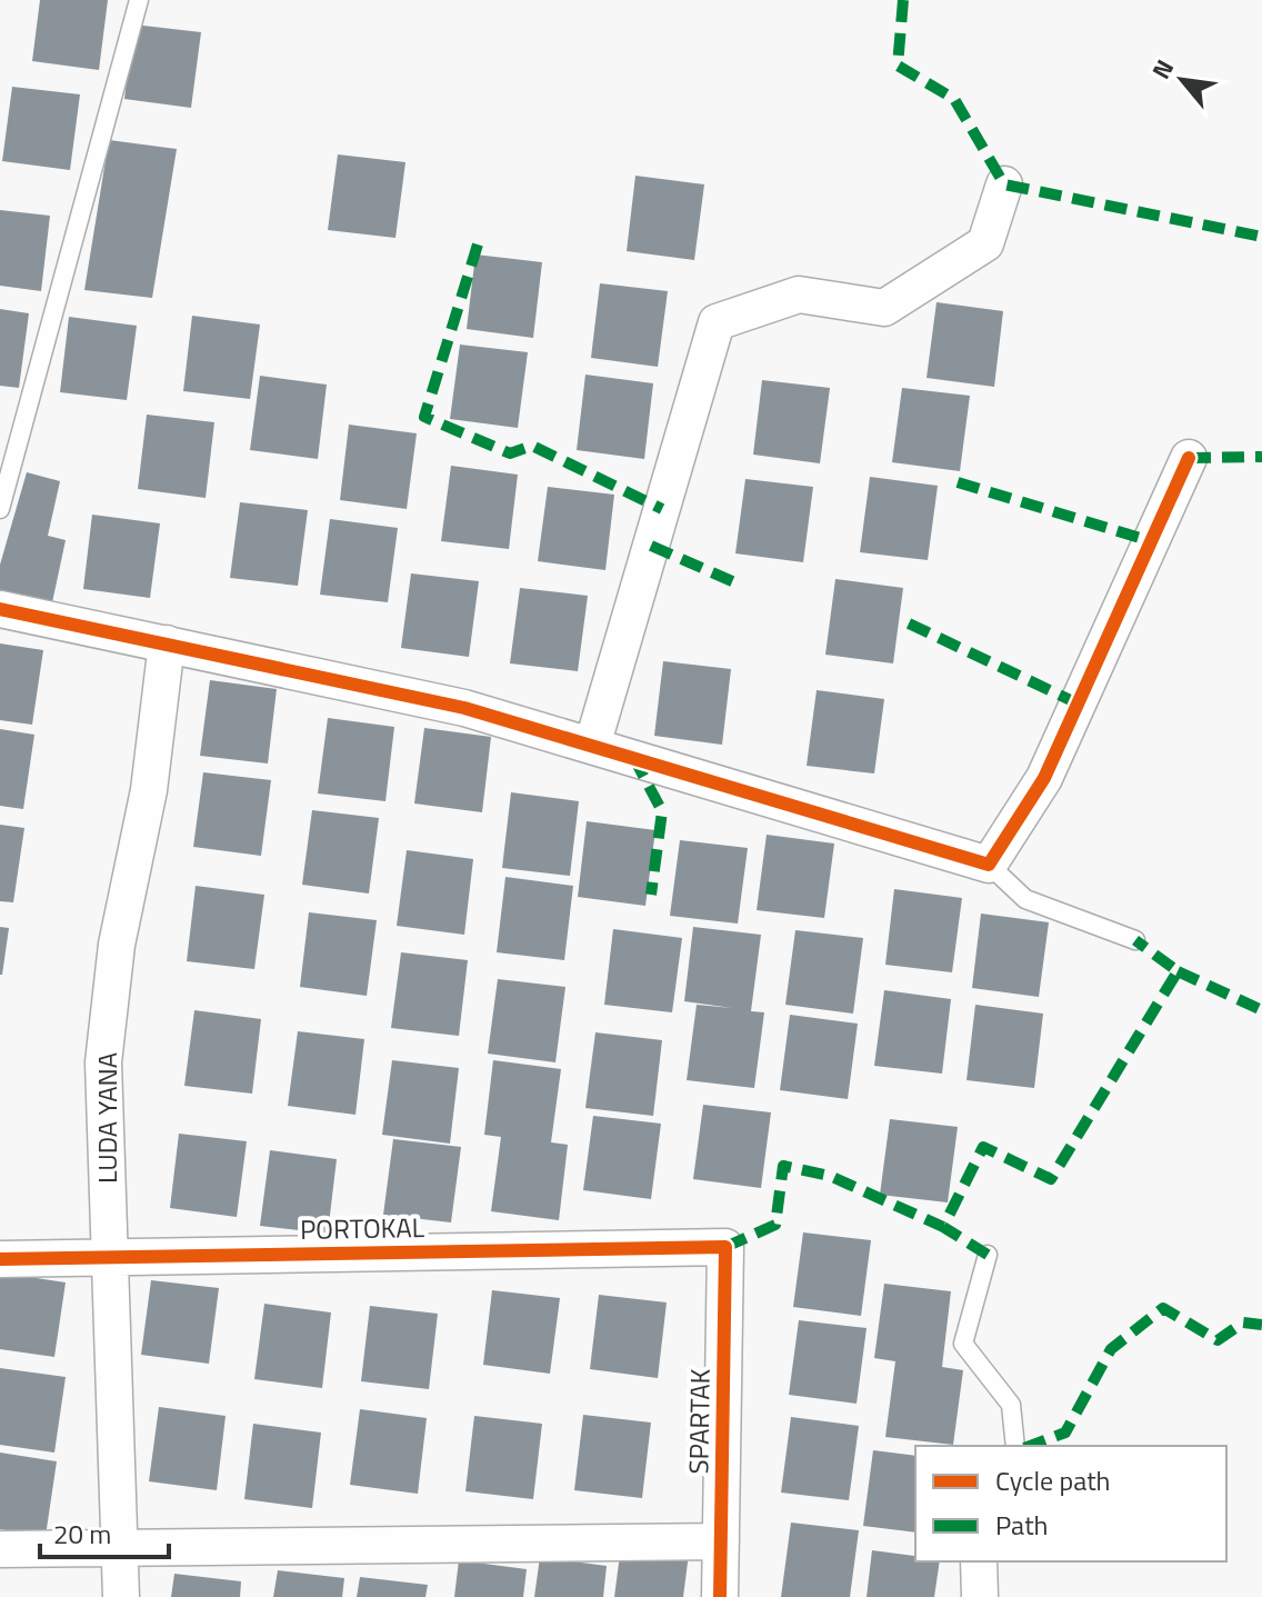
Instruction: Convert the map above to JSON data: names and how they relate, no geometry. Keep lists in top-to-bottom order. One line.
{"streets":{"street":["LUDA YANA","PORTOKAL","SPARTAK"]},"crossings":[["LUDA YANA","PORTOKAL"],["PORTOKAL","SPARTAK"]],"legend":["Cycle path","Path"],"scale_bar":"20 m","north":"top left"}
